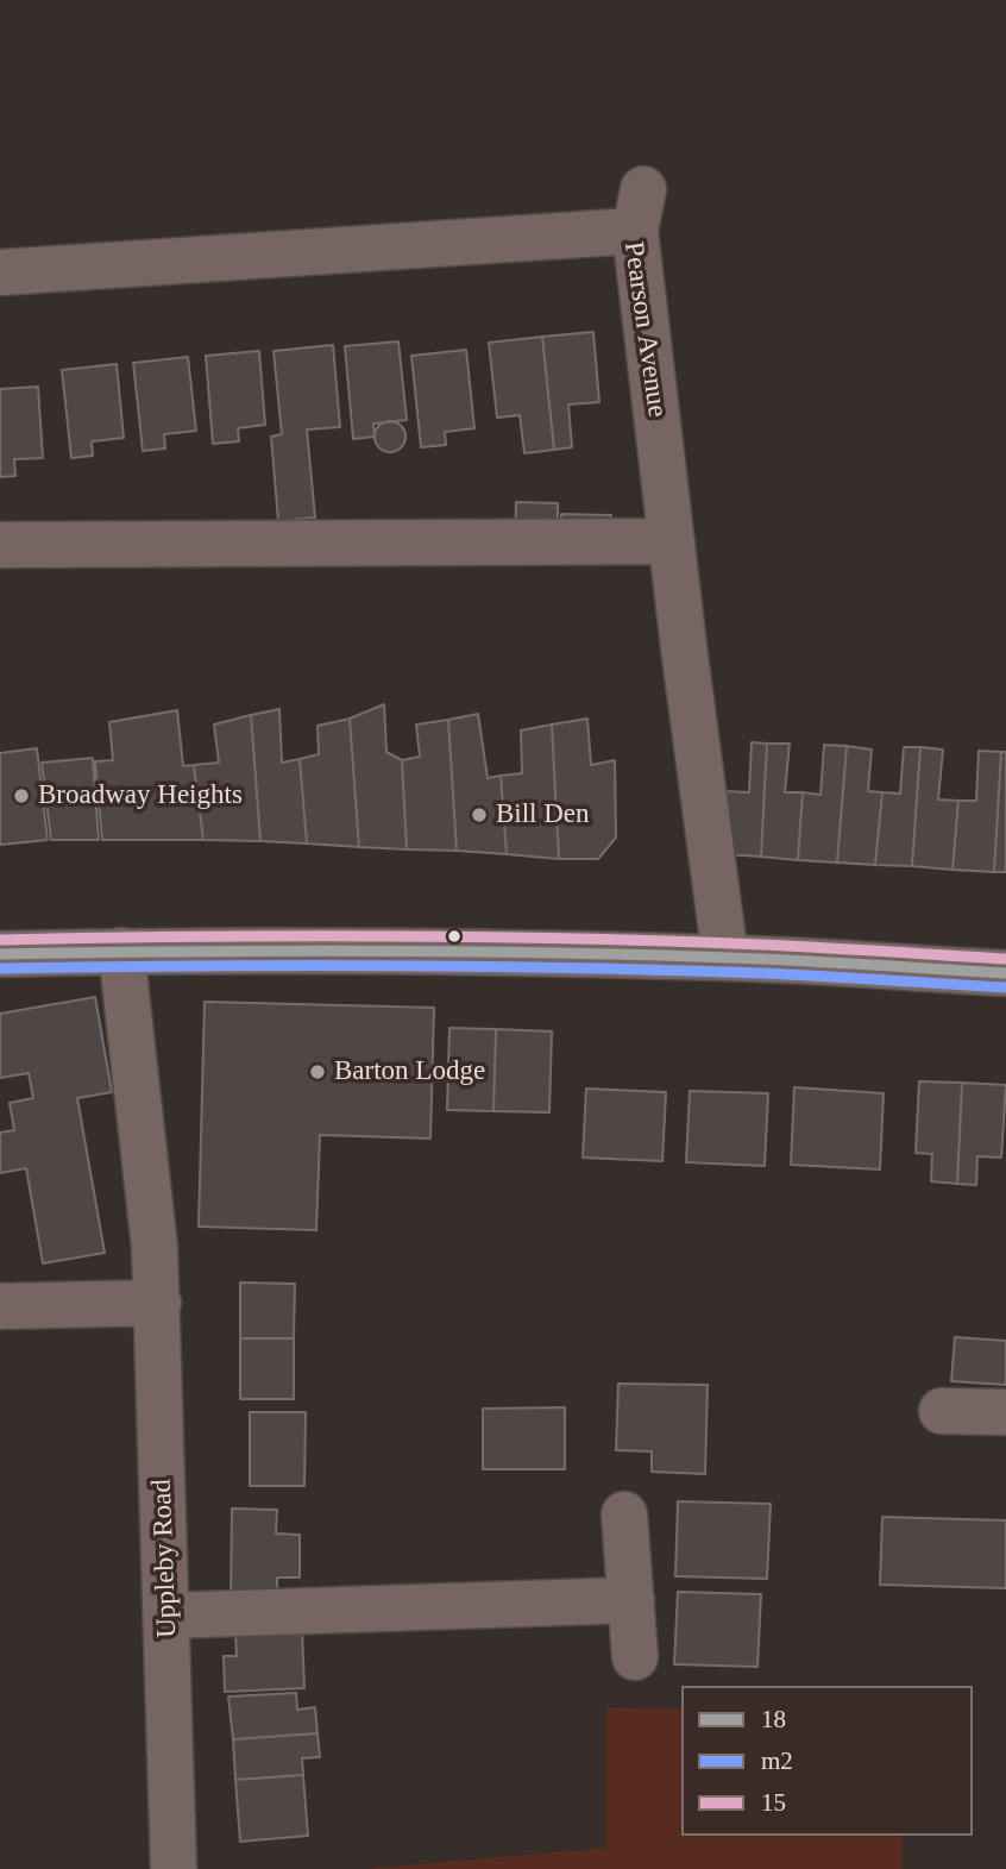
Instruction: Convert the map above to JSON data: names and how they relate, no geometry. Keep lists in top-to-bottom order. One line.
{"streets":{"street":["Pearson Avenue","Uppleby Road"]},"places":["Broadway Heights","Bill Den","Barton Lodge"],"lines":["transit line 15","transit line 18","transit line m2"],"legend":["18","m2","15"]}
